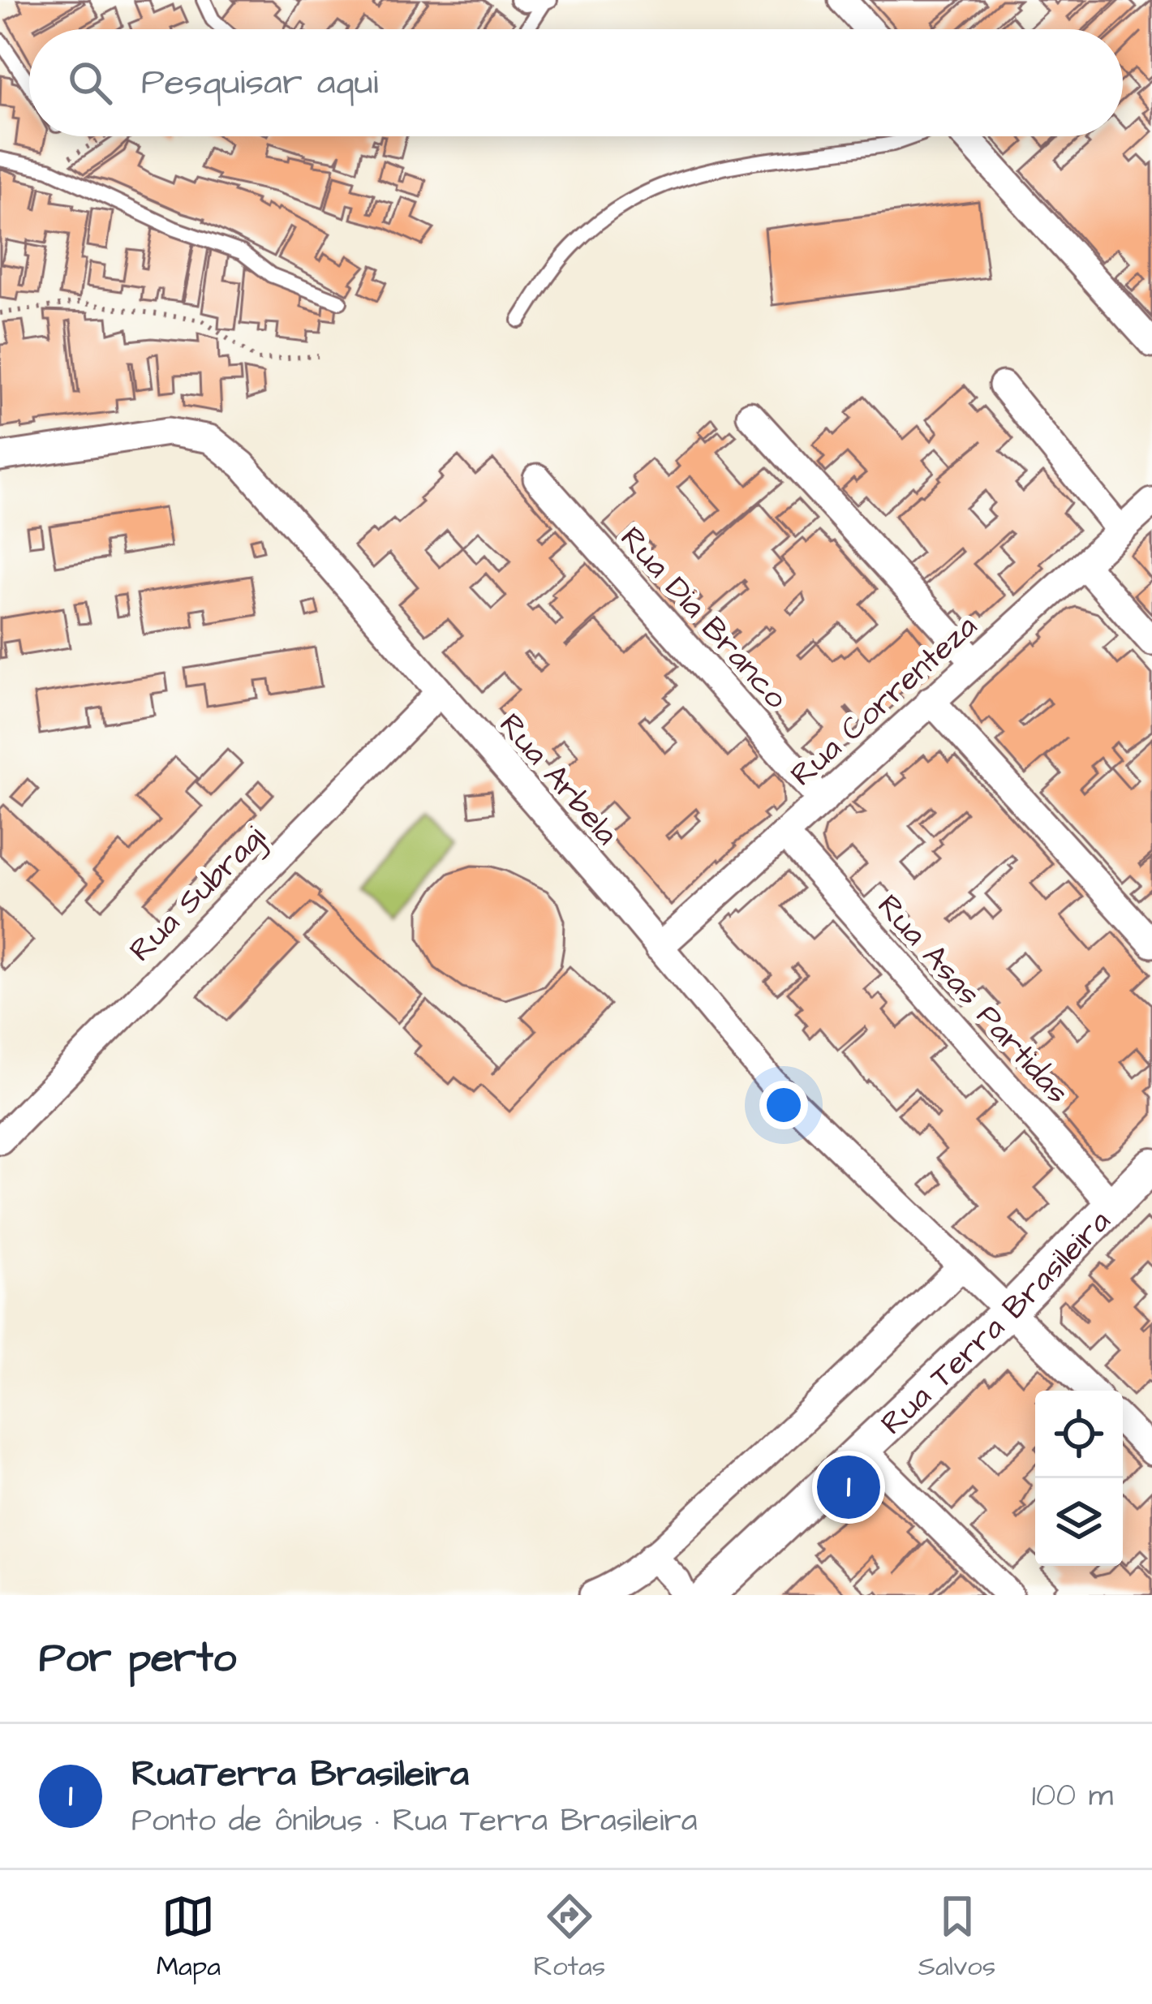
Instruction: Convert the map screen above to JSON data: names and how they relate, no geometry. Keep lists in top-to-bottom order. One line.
{"streets":{"street":["Rua Dia Branco","Rua Correnteza","Rua Arbela","Rua Subragi","Rua Asas Partidas","Rua Terra Brasileira"]},"crossings":[["Rua Dia Branco","Rua Correnteza"],["Rua Correnteza","Rua Arbela"],["Rua Correnteza","Rua Asas Partidas"],["Rua Arbela","Rua Subragi"],["Rua Arbela","Rua Terra Brasileira"],["Rua Asas Partidas","Rua Terra Brasileira"]],"page":{"search":"Pesquisar aqui","pins":"1","heading":"Por perto","list":[{"mark":"1","name":"RuaTerra Brasileira","note":"Ponto de ônibus · Rua Terra Brasileira","value":"100 m"}],"nav":["Mapa","Rotas","Salvos"]}}
